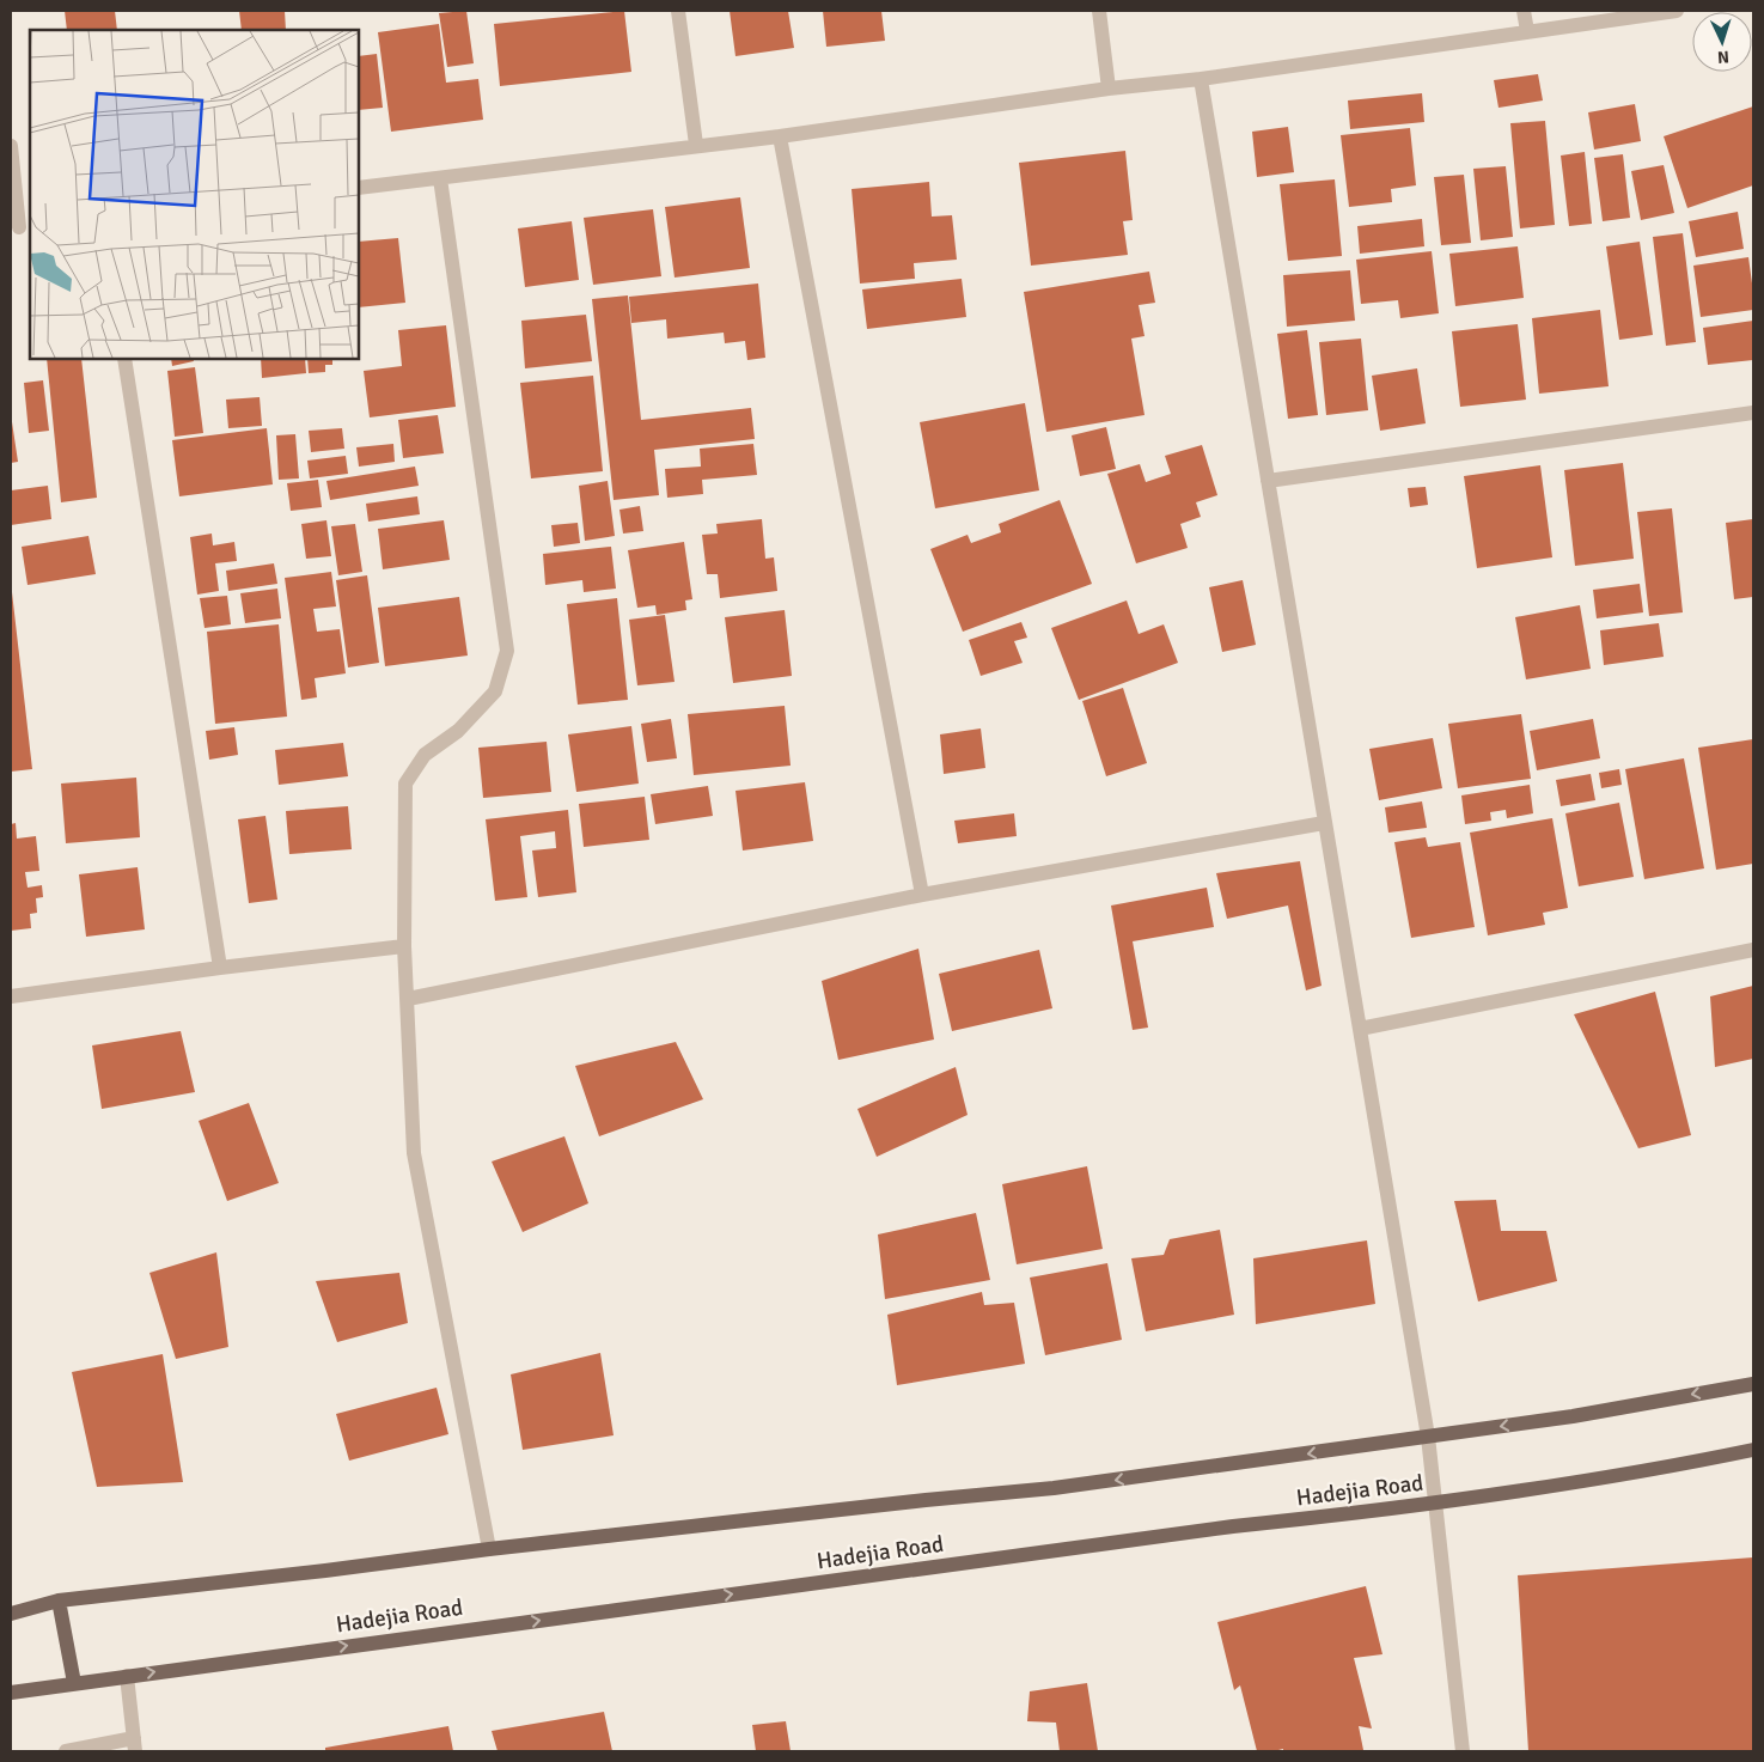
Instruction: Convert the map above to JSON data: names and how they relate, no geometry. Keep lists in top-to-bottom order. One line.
{"streets":{"main road":["Hadejia Road"]},"north":"bottom"}
